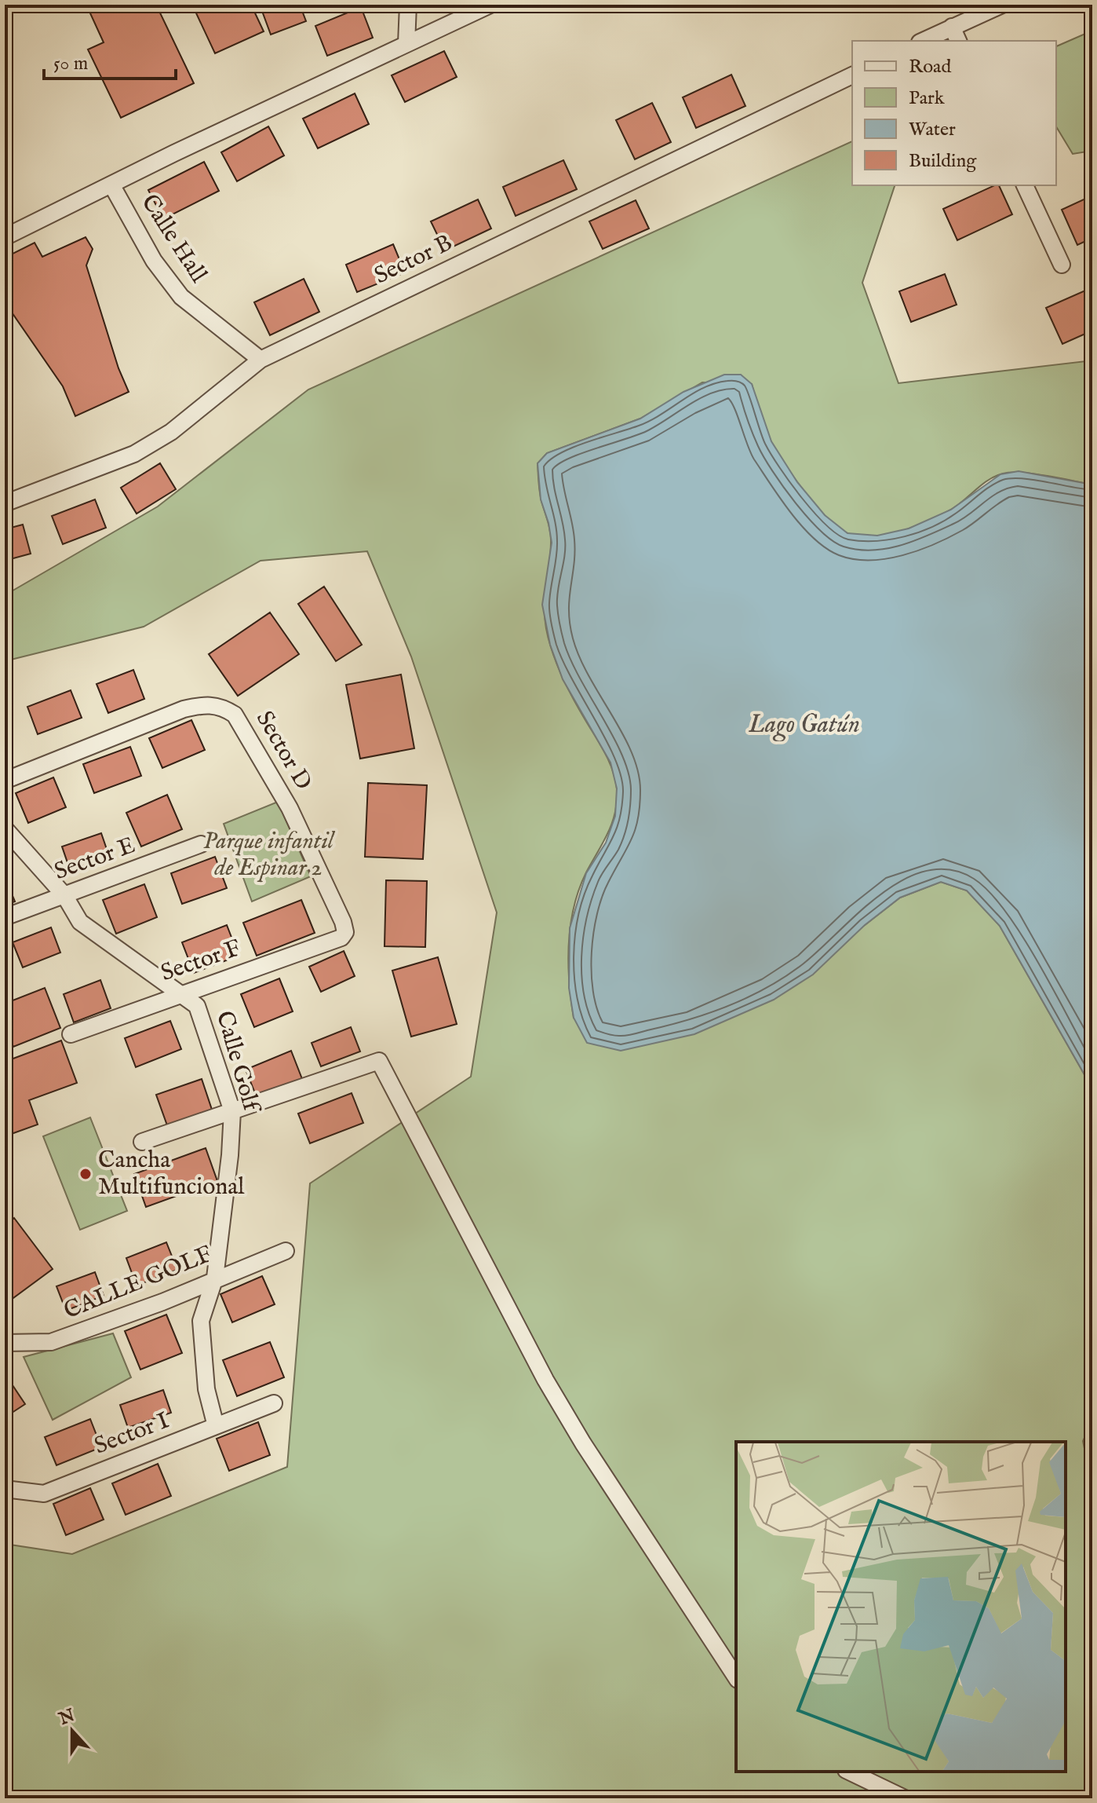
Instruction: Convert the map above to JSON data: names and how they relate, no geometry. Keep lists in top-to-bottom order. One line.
{"streets":{"street":["Calle Hall","Sector B","Sector D","Sector E","Sector F","Calle Golf","CALLE GOLF","Sector I"]},"crossings":[["Calle Hall","Sector B"],["Sector D","Sector F"],["Sector E","Calle Golf"],["Sector F","Calle Golf"],["Calle Golf","CALLE GOLF"],["Calle Golf","Sector I"]],"water":["Lago Gatún"],"parks":["Parque infantil de Espinar 2"],"places":["Cancha Multifuncional"],"legend":["Road","Park","Water","Building"],"scale_bar":"50 m","north":"top"}
